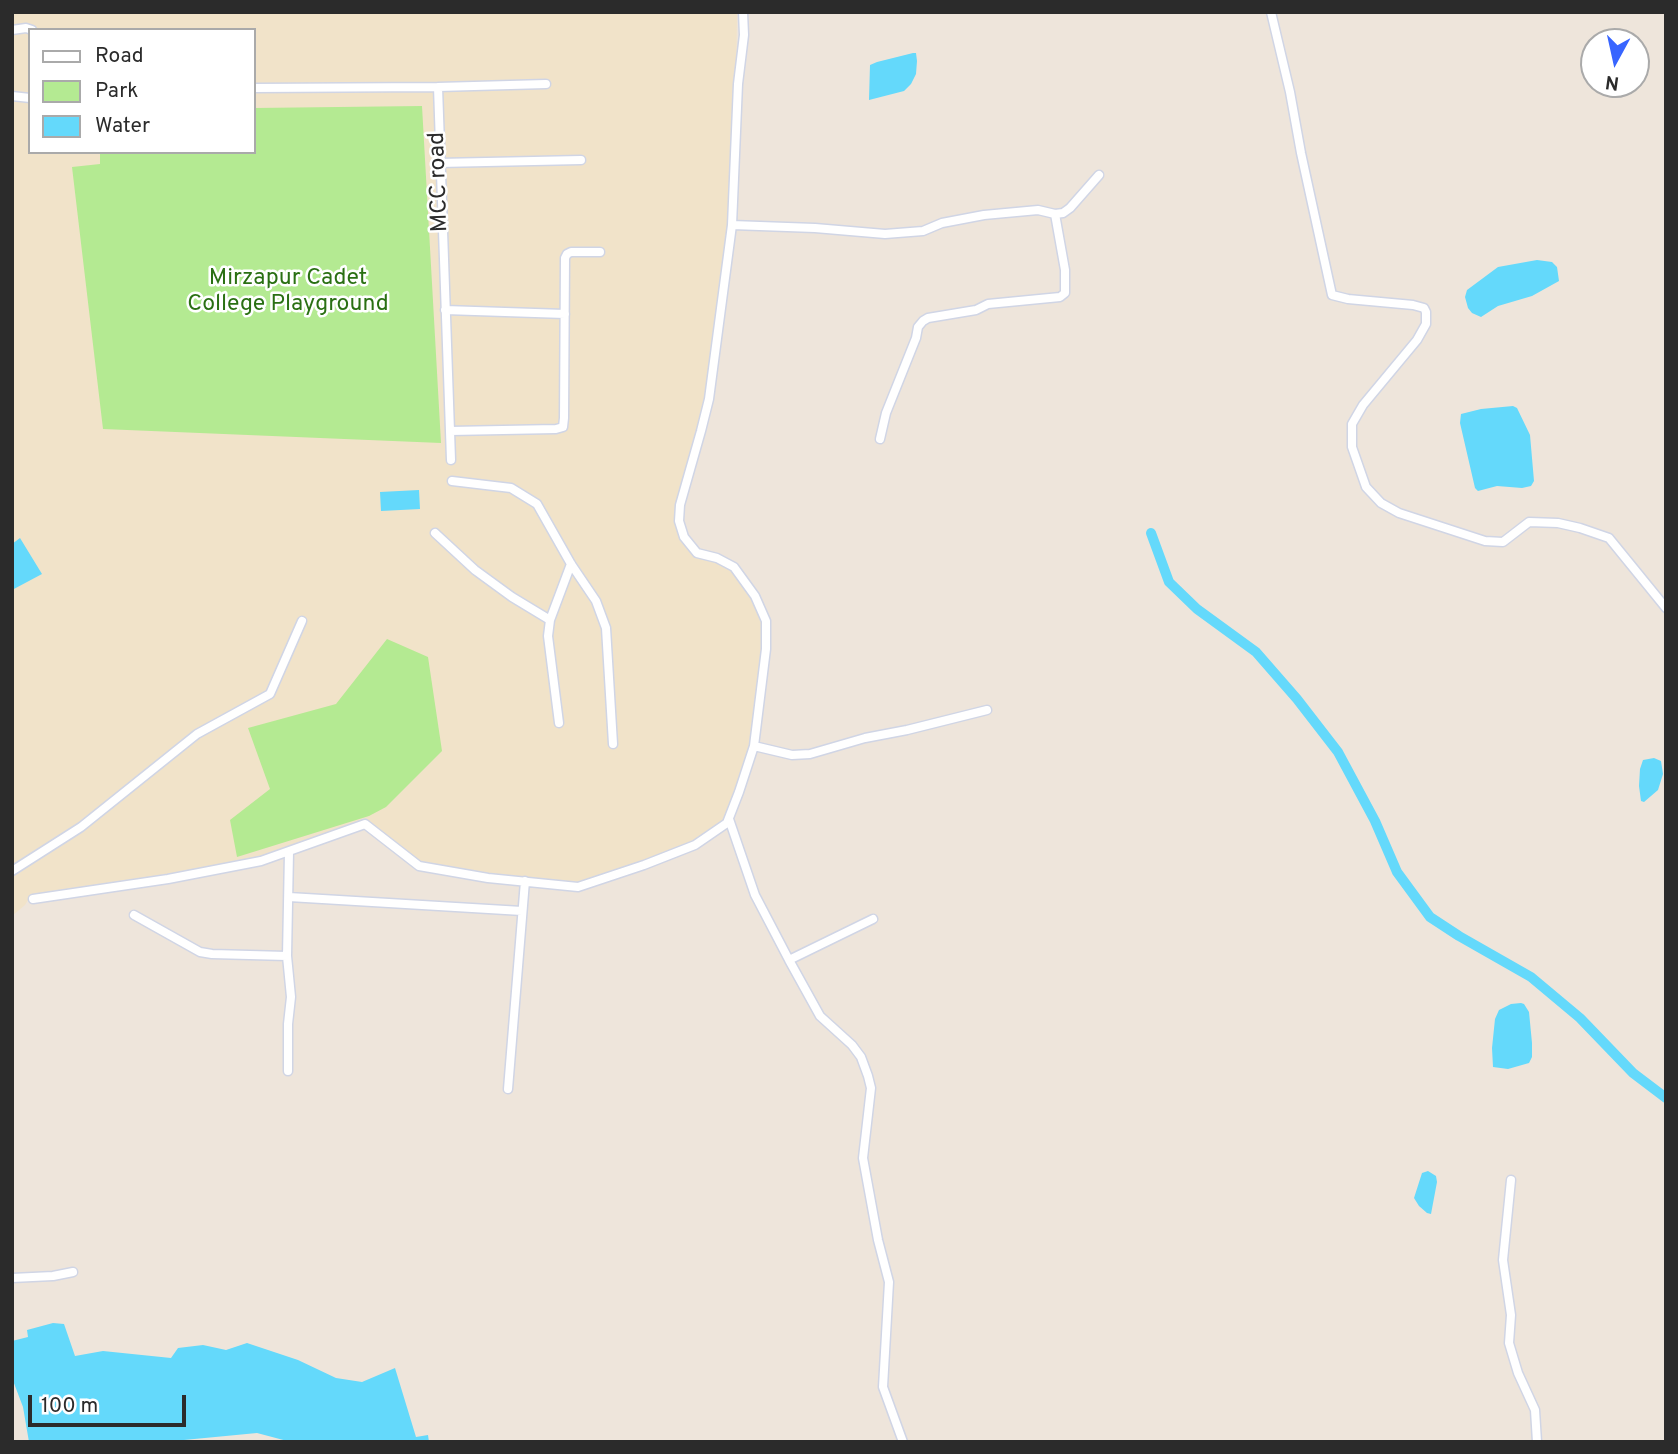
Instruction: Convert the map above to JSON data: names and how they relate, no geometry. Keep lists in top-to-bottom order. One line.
{"streets":{"street":["MCC road"]},"parks":["Mirzapur Cadet College Playground"],"legend":["Road","Park","Water"],"scale_bar":"100 m","north":"bottom"}
